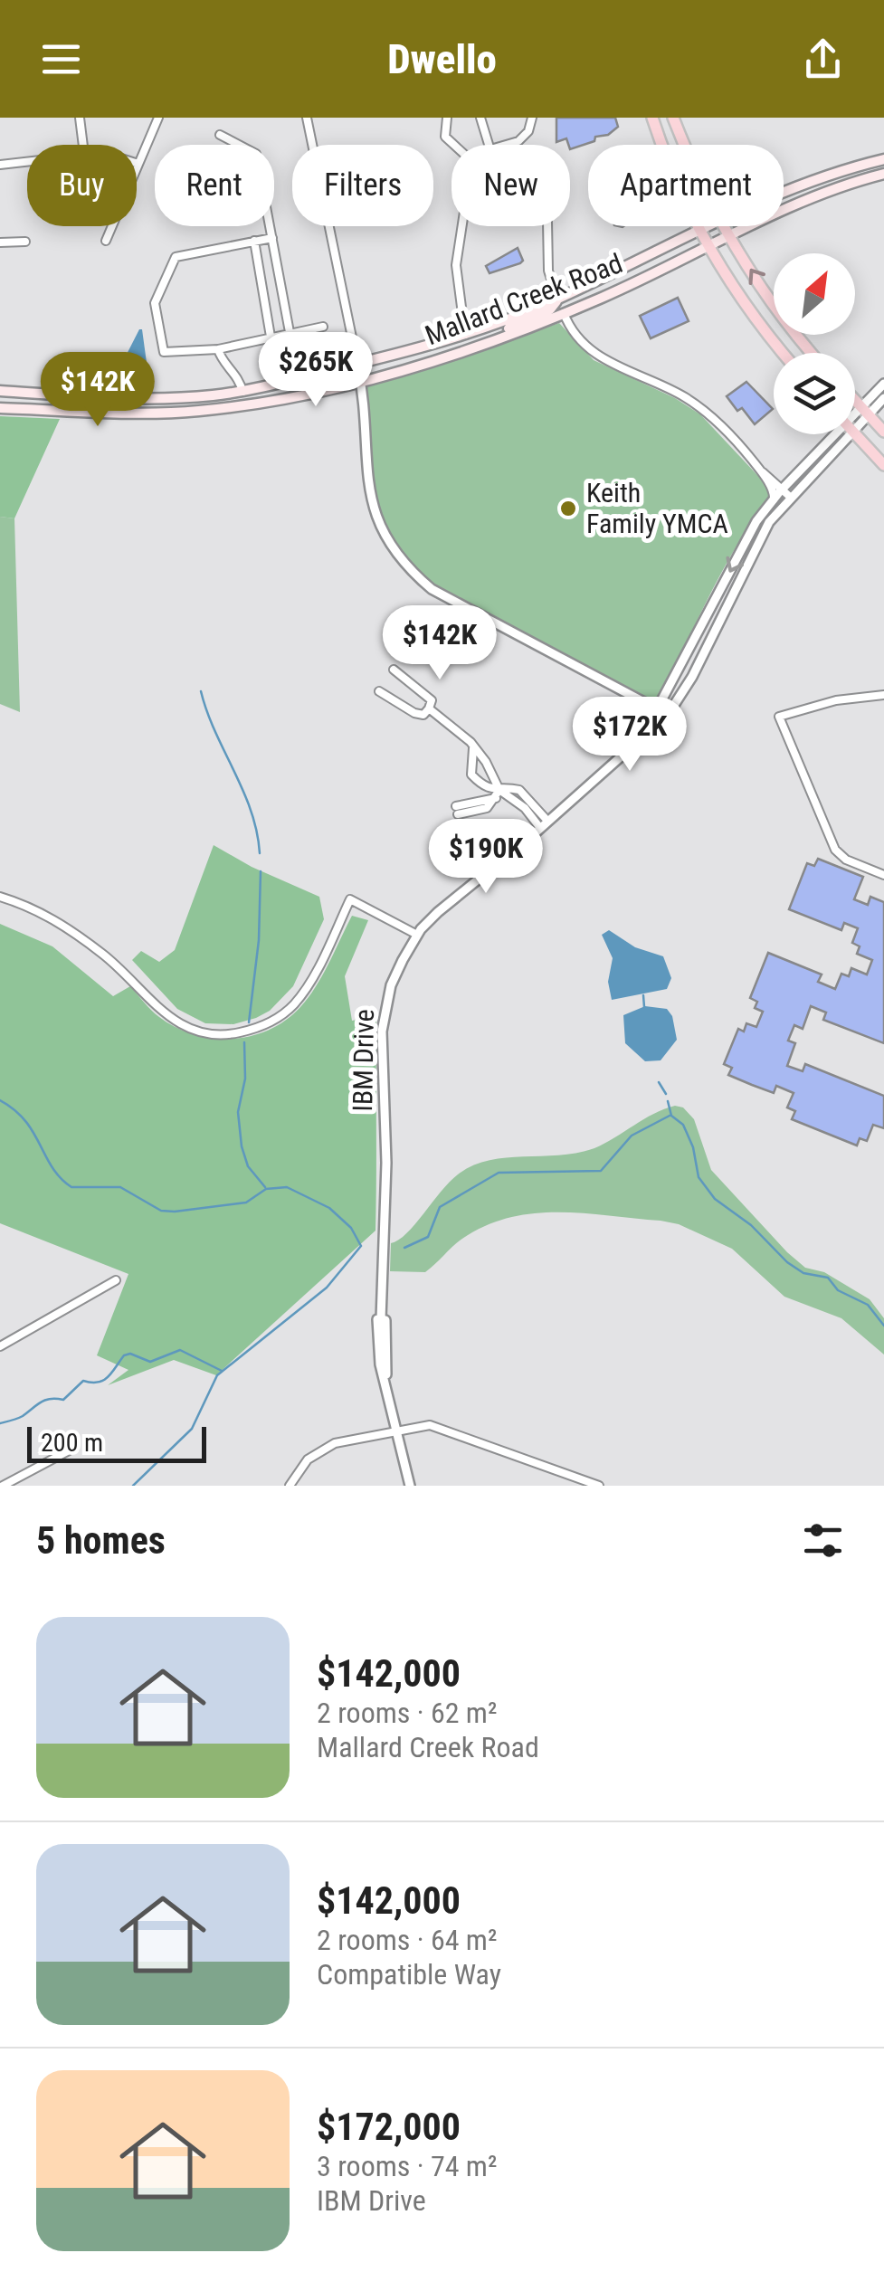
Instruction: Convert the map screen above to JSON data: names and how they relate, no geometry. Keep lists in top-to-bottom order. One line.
{"streets":{"main road":["Mallard Creek Road"],"street":["IBM Drive"]},"places":["Keith Family YMCA"],"scale_bar":"200 m","north":"top right","page":{"header":"Dwello","chip":["Buy","Rent","Filters","New","Apartment"],"price":["$265K","$142K","$142K","$172K","$190K"],"scale":"200 m","heading":"5 homes","list":[{"name":"$142,000","note":"2 rooms · 62 m² · Mallard Creek Road"},{"name":"$142,000","note":"2 rooms · 64 m² · Compatible Way"},{"name":"$172,000","note":"3 rooms · 74 m² · IBM Drive"}]}}
